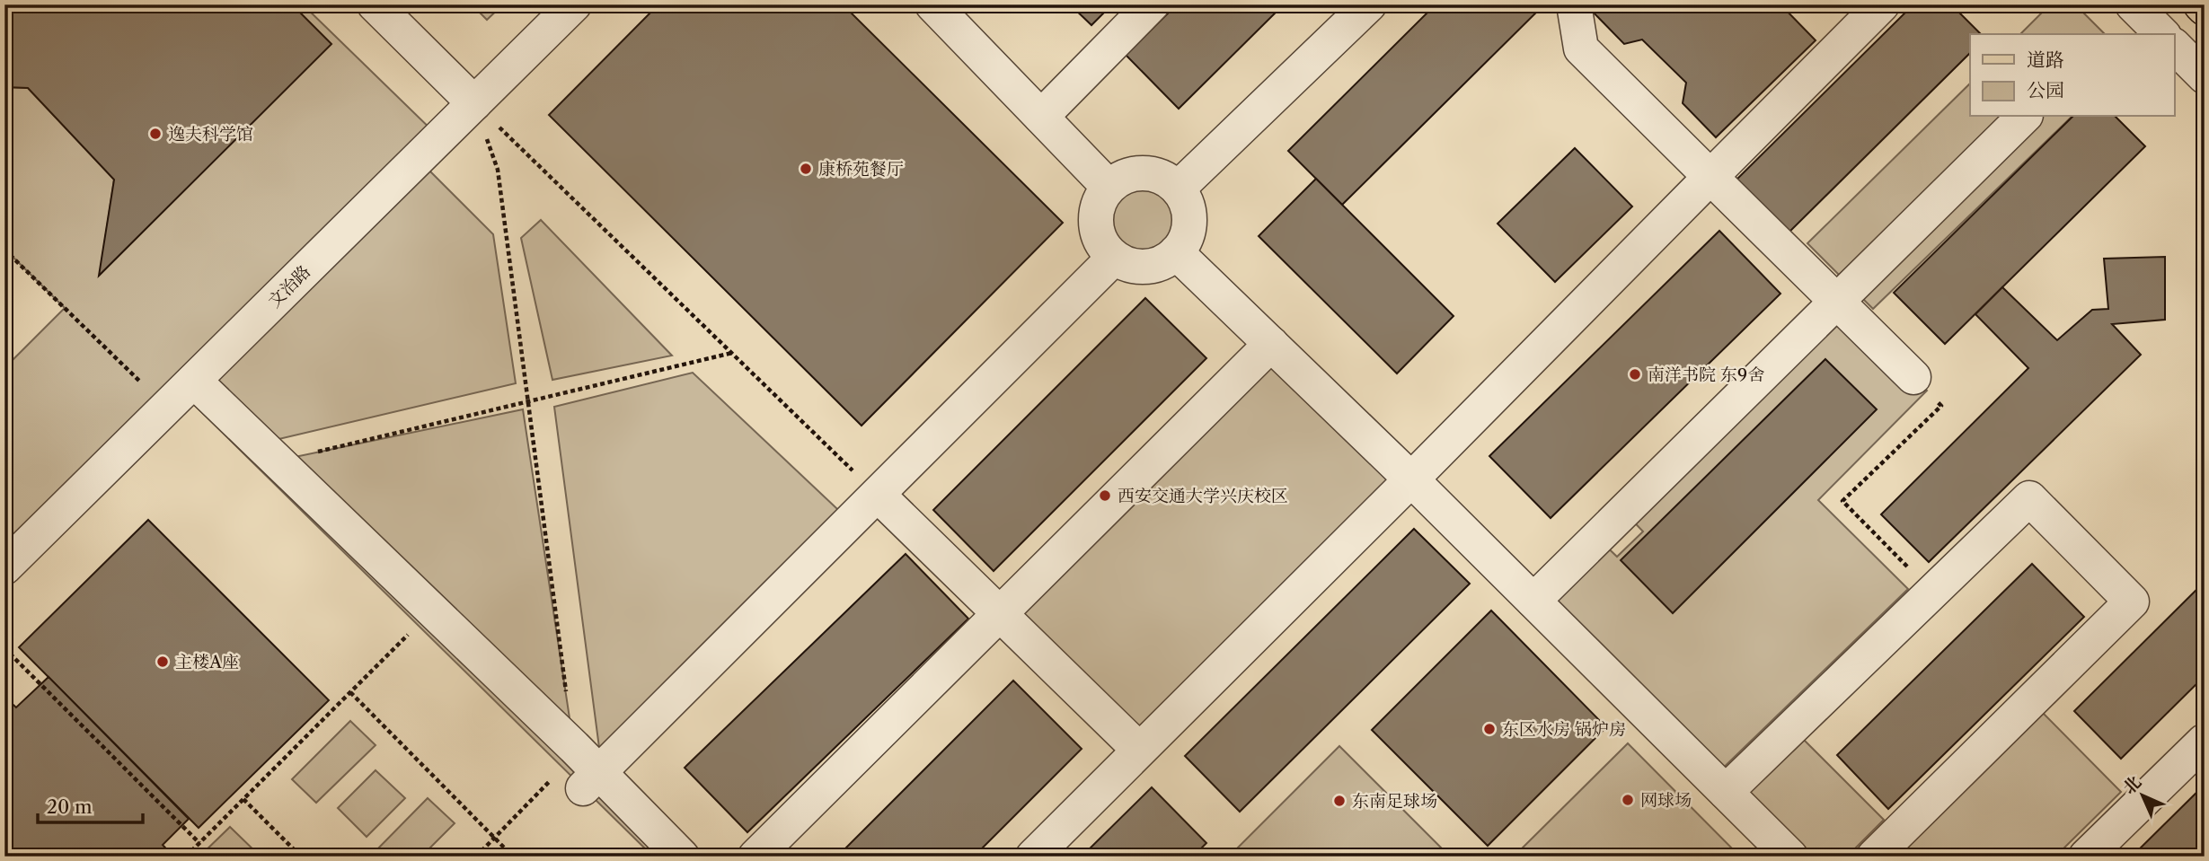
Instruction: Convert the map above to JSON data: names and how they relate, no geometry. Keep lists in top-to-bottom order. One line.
{"streets":{"street":["文治路"]},"places":["逸夫科学馆","康桥苑餐厅","南洋书院 东9舍","西安交通大学兴庆校区","主楼A座","东区水房 锅炉房","网球场","东南足球场"],"legend":["道路","公园"],"scale_bar":"20 m","north":"top left"}
